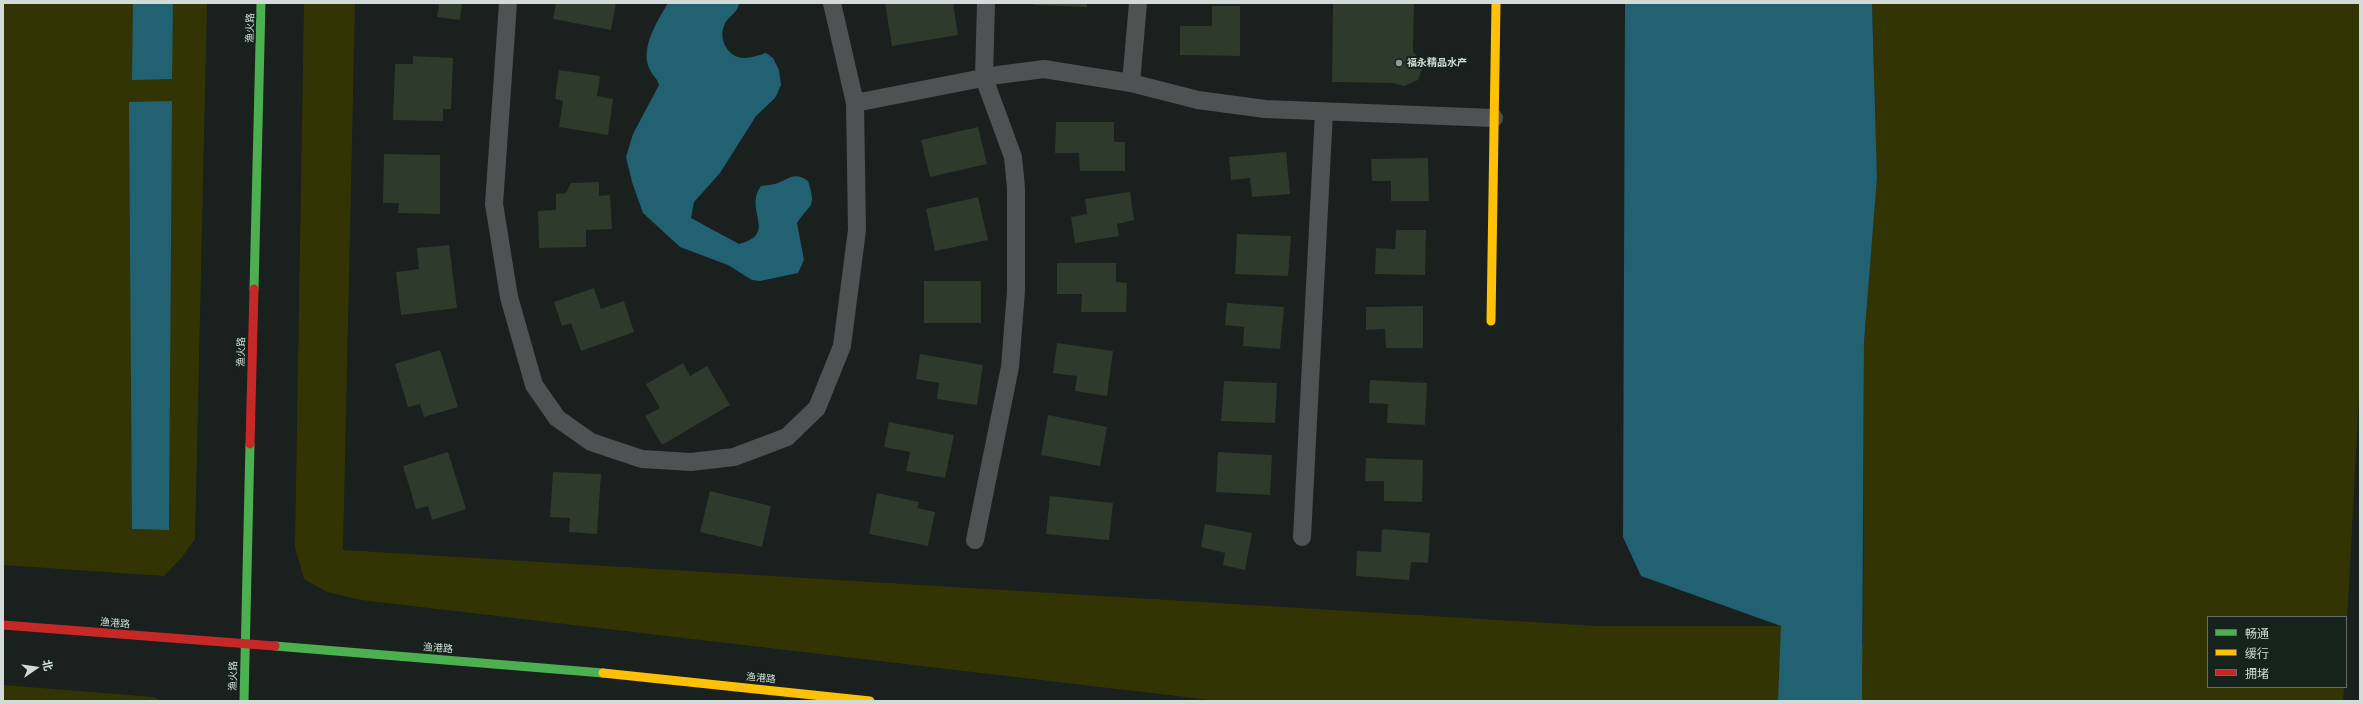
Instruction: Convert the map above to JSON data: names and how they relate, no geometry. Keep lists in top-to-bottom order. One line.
{"streets":{"street":["渔火路","渔港路"]},"crossings":[["渔火路","渔港路"]],"places":["福永精品水产"],"legend":["畅通","缓行","拥堵"],"north":"right"}
